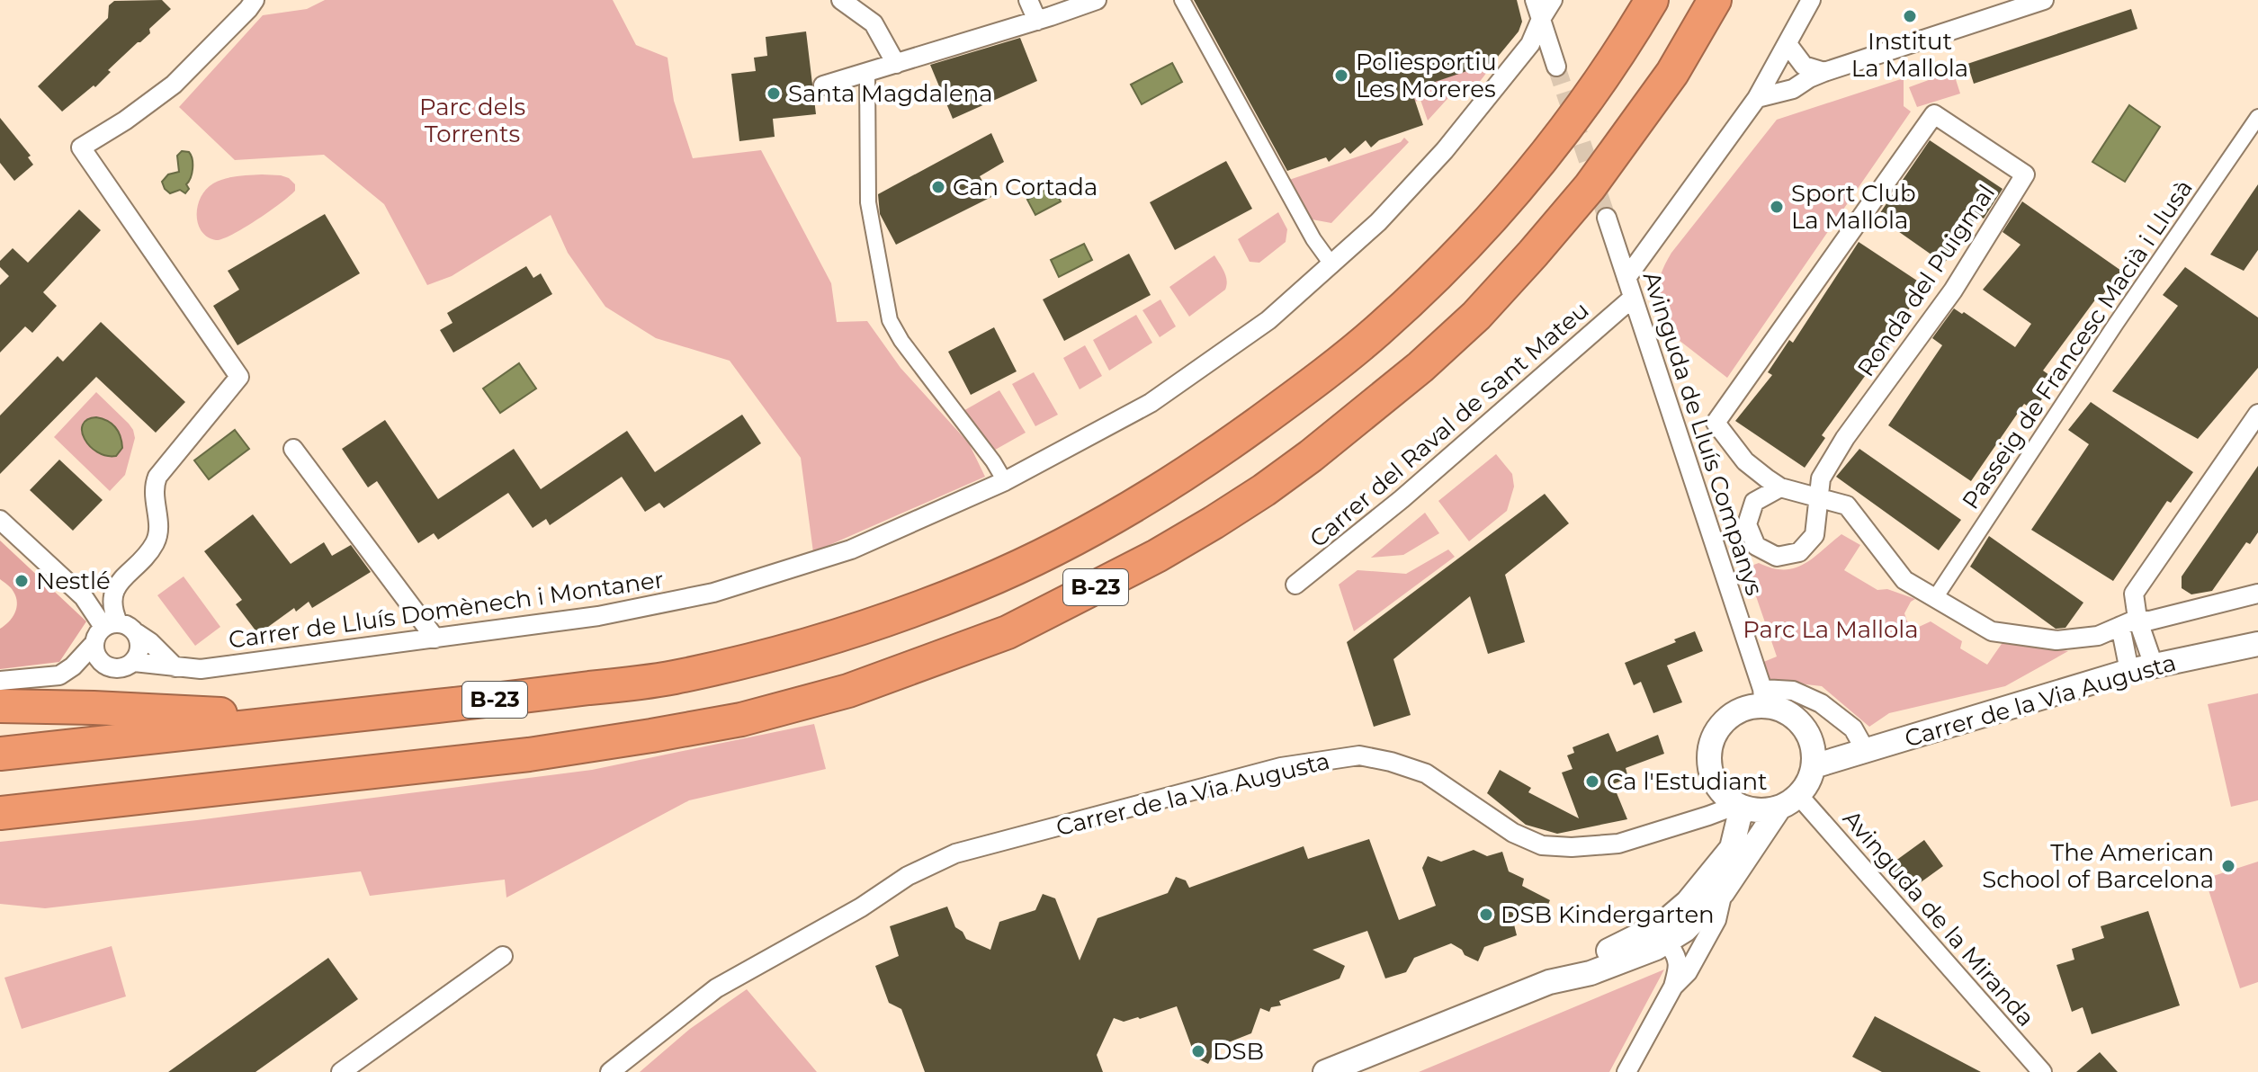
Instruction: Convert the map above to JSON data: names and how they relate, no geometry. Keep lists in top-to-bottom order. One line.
{"streets":{"highway":["B-23"],"street":["Ronda del Puigmal","Passeig de Francesc Macià i Llusà","Carrer del Raval de Sant Mateu","Avinguda de Lluís Companys","Carrer de Lluís Domènech i Montaner","Carrer de la Via Augusta","Avinguda de la Miranda"]},"crossings":[["Carrer del Raval de Sant Mateu","Avinguda de Lluís Companys"],["Avinguda de Lluís Companys","Carrer de la Via Augusta"],["Avinguda de Lluís Companys","Avinguda de la Miranda"],["Carrer de la Via Augusta","Avinguda de la Miranda"]],"parks":["Parc dels Torrents","Parc La Mallola"],"places":["Institut La Mallola","Poliesportiu Les Moreres","Santa Magdalena","Can Cortada","Sport Club La Mallola","Nestlé","Ca l'Estudiant","The American School of Barcelona","DSB Kindergarten","DSB"]}
